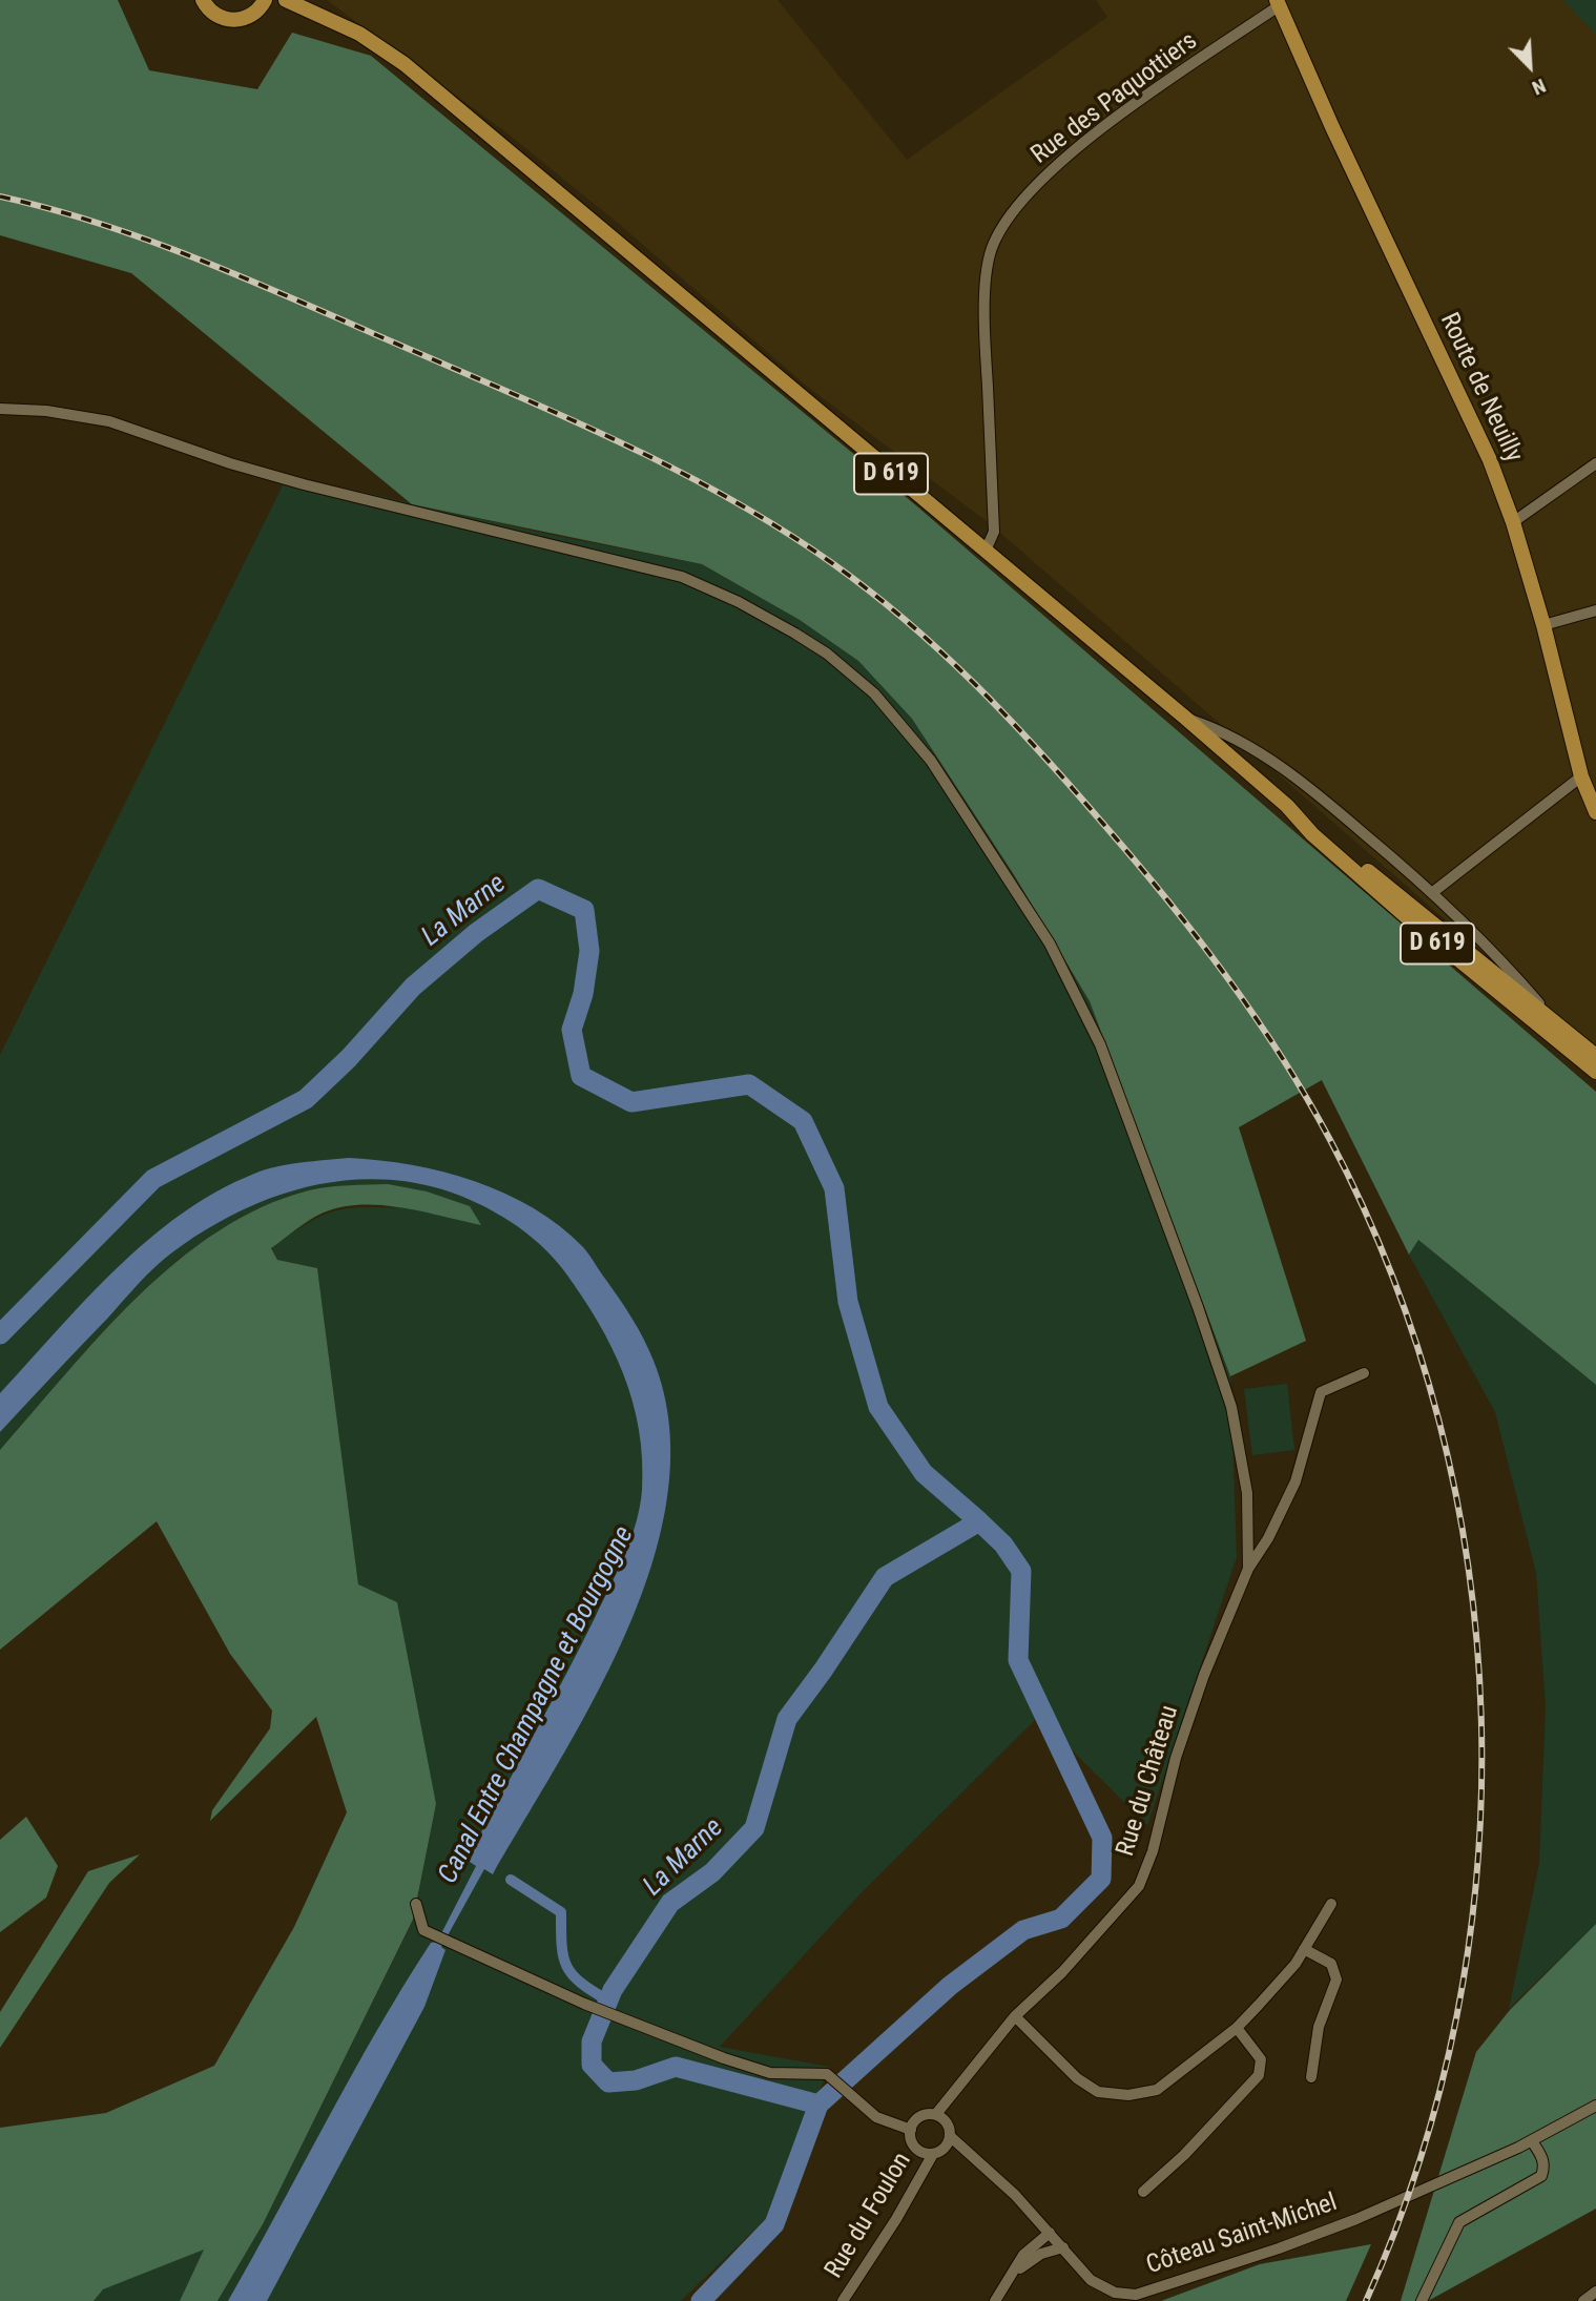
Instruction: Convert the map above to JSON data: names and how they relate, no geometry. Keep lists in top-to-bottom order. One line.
{"streets":{"main road":["Route de Neuilly","D 619"],"street":["Rue des Paquottiers","Rue du Château","Rue du Foulon","Côteau Saint-Michel"]},"crossings":[["Rue des Paquottiers","Route de Neuilly"],["Rue des Paquottiers","D 619"],["Rue du Château","Rue du Foulon"],["Rue du Château","Côteau Saint-Michel"],["Rue du Foulon","Côteau Saint-Michel"]],"water":["La Marne","Canal Entre Champagne et Bourgogne"],"north":"bottom right"}
